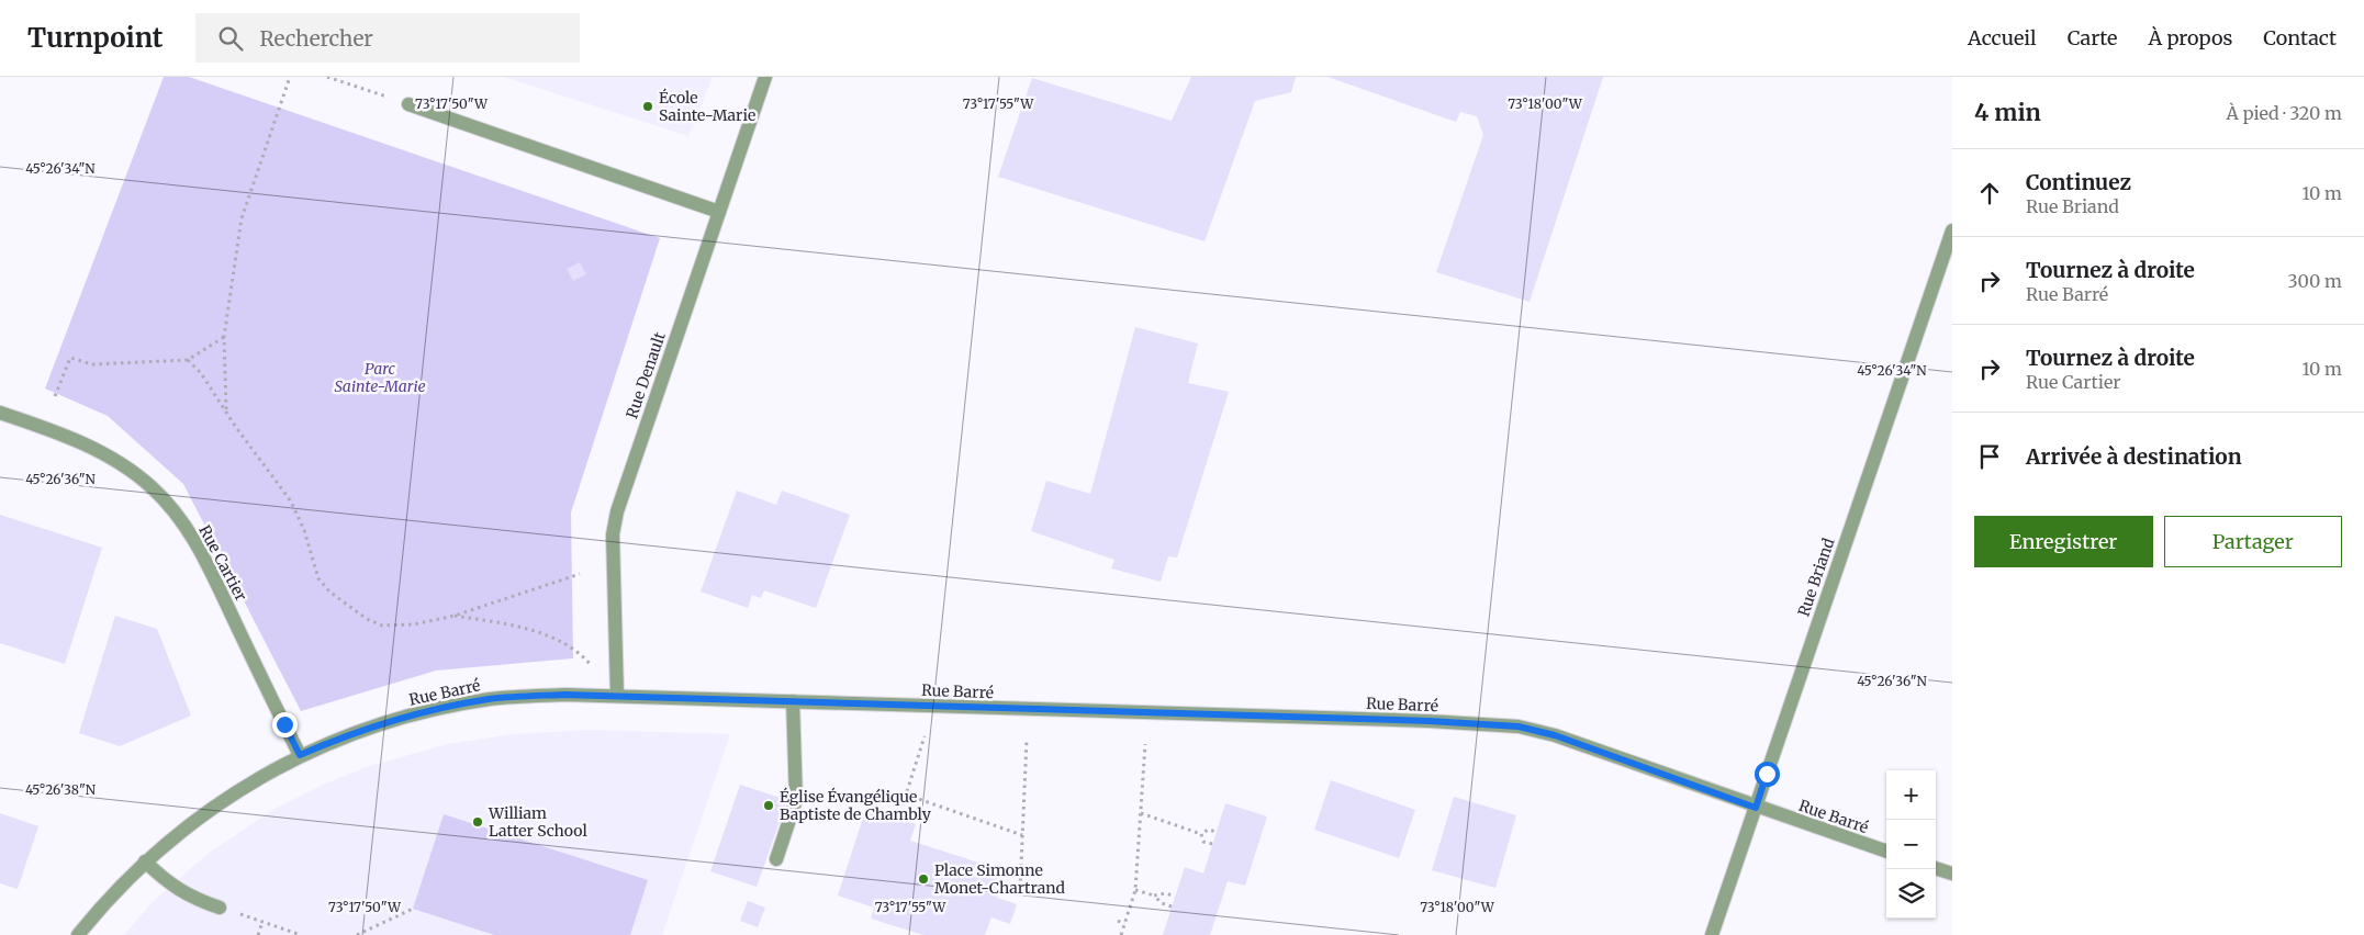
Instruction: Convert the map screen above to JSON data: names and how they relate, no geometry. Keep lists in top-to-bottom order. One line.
{"streets":{"street":["Rue Denault","Rue Cartier","Rue Briand","Rue Barré"]},"crossings":[["Rue Denault","Rue Barré"],["Rue Cartier","Rue Barré"],["Rue Briand","Rue Barré"]],"parks":["Parc Sainte-Marie"],"places":["École Sainte-Marie","Église Évangélique Baptiste de Chambly","William Latter School","Place Simonne Monet-Chartrand"],"page":{"header":"Turnpoint","search":"Rechercher","nav":["Accueil","Carte","À propos","Contact"],"heading":["4 min","À pied · 320 m"],"list":[["Continuez","Rue Briand","10 m"],["Tournez à droite","Rue Barré","300 m"],["Tournez à droite","Rue Cartier","10 m"],"Arrivée à destination"],"buttons":["Enregistrer","Partager"],"map_buttons":["+","−"]},"coordinates":["73°17'50\"W","73°17'55\"W","73°18'00\"W","45°26'34\"N","45°26'36\"N","45°26'38\"N"]}
